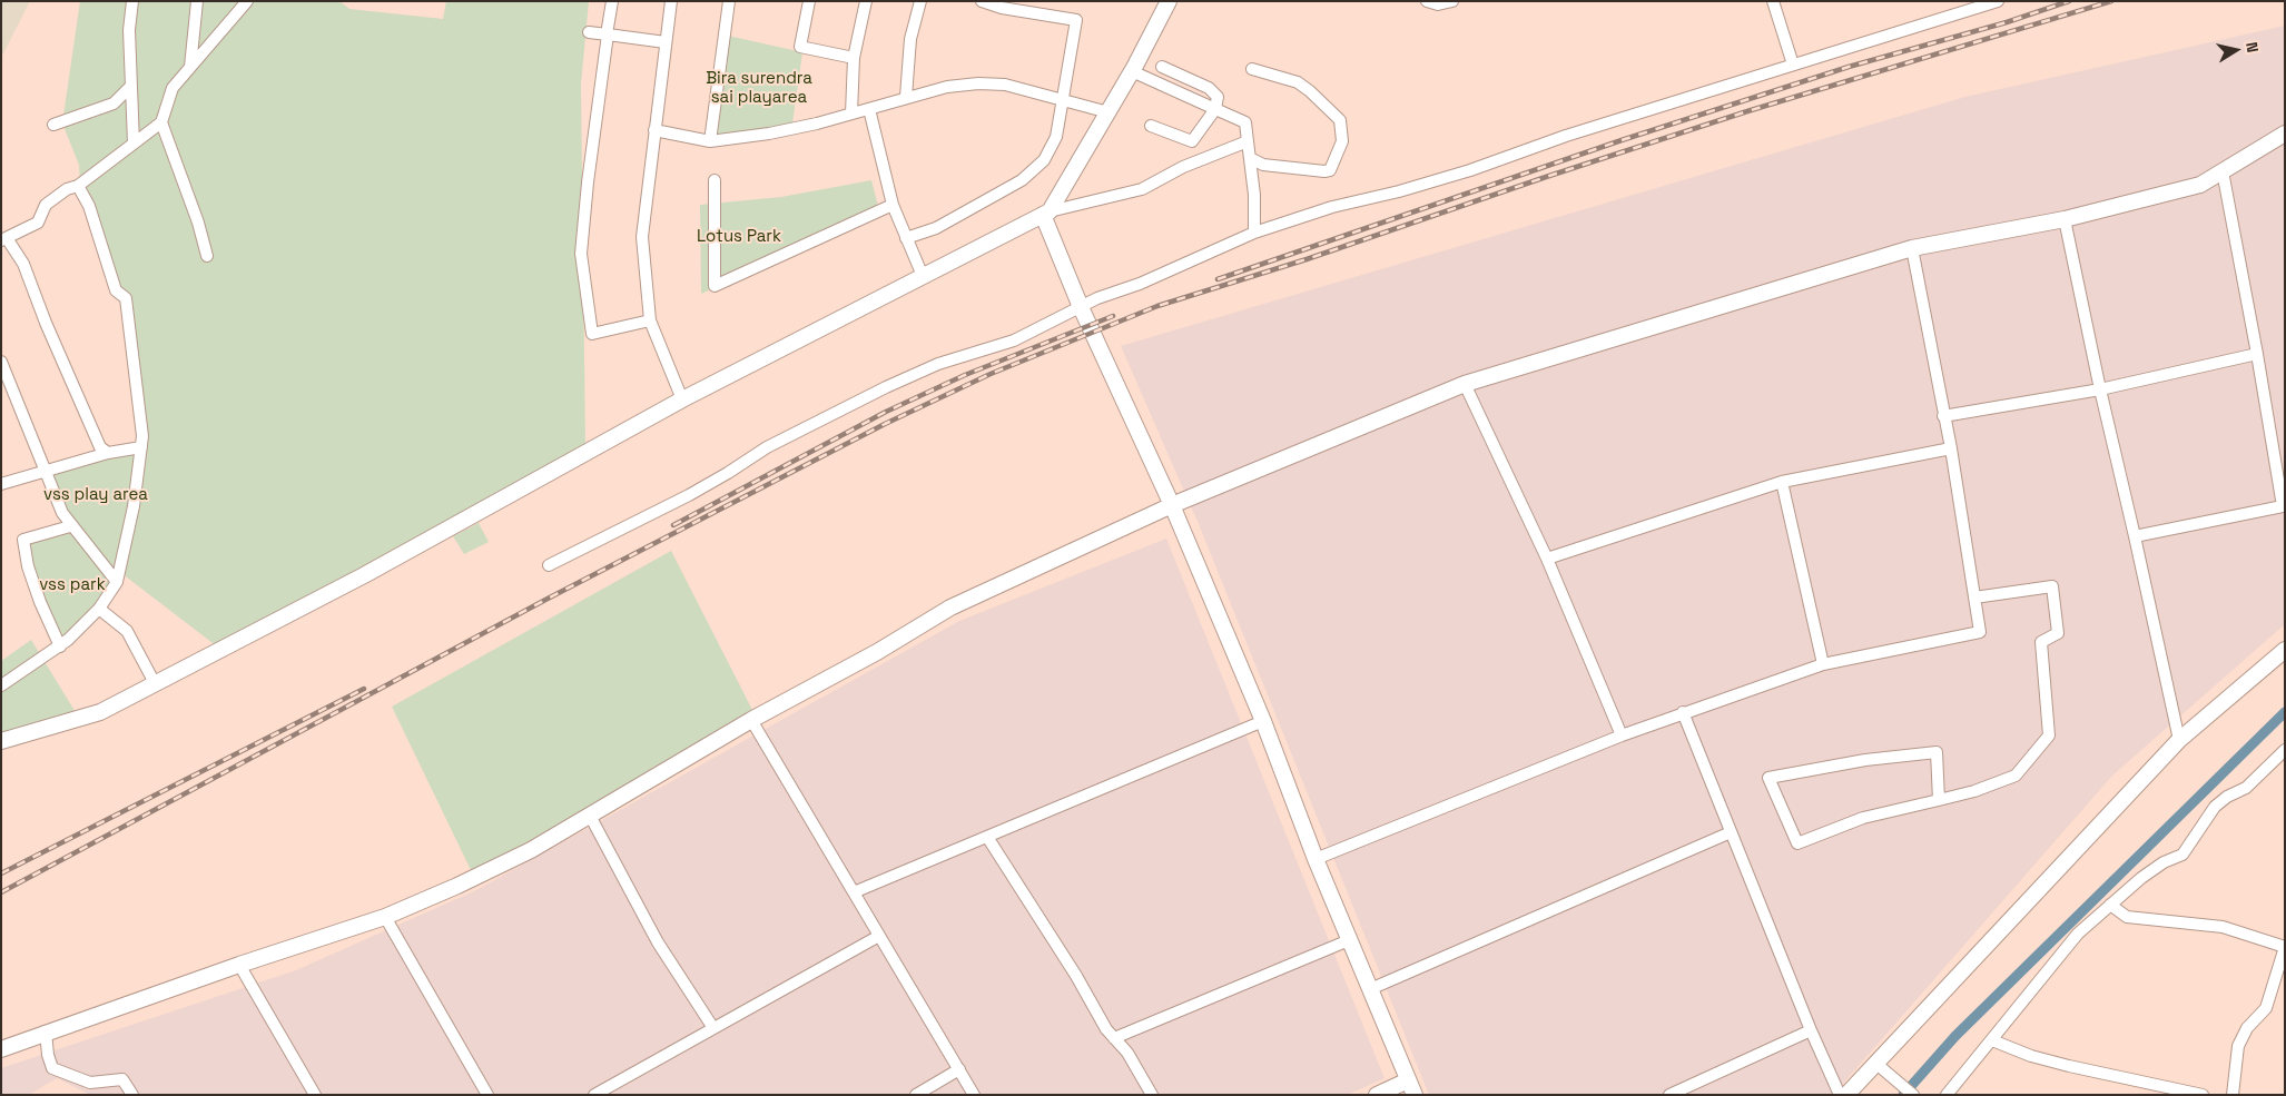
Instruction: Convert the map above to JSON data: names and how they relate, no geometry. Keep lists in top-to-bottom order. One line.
{"parks":["Bira surendra sai playarea","Lotus Park","vss play area","vss park"],"north":"right"}
